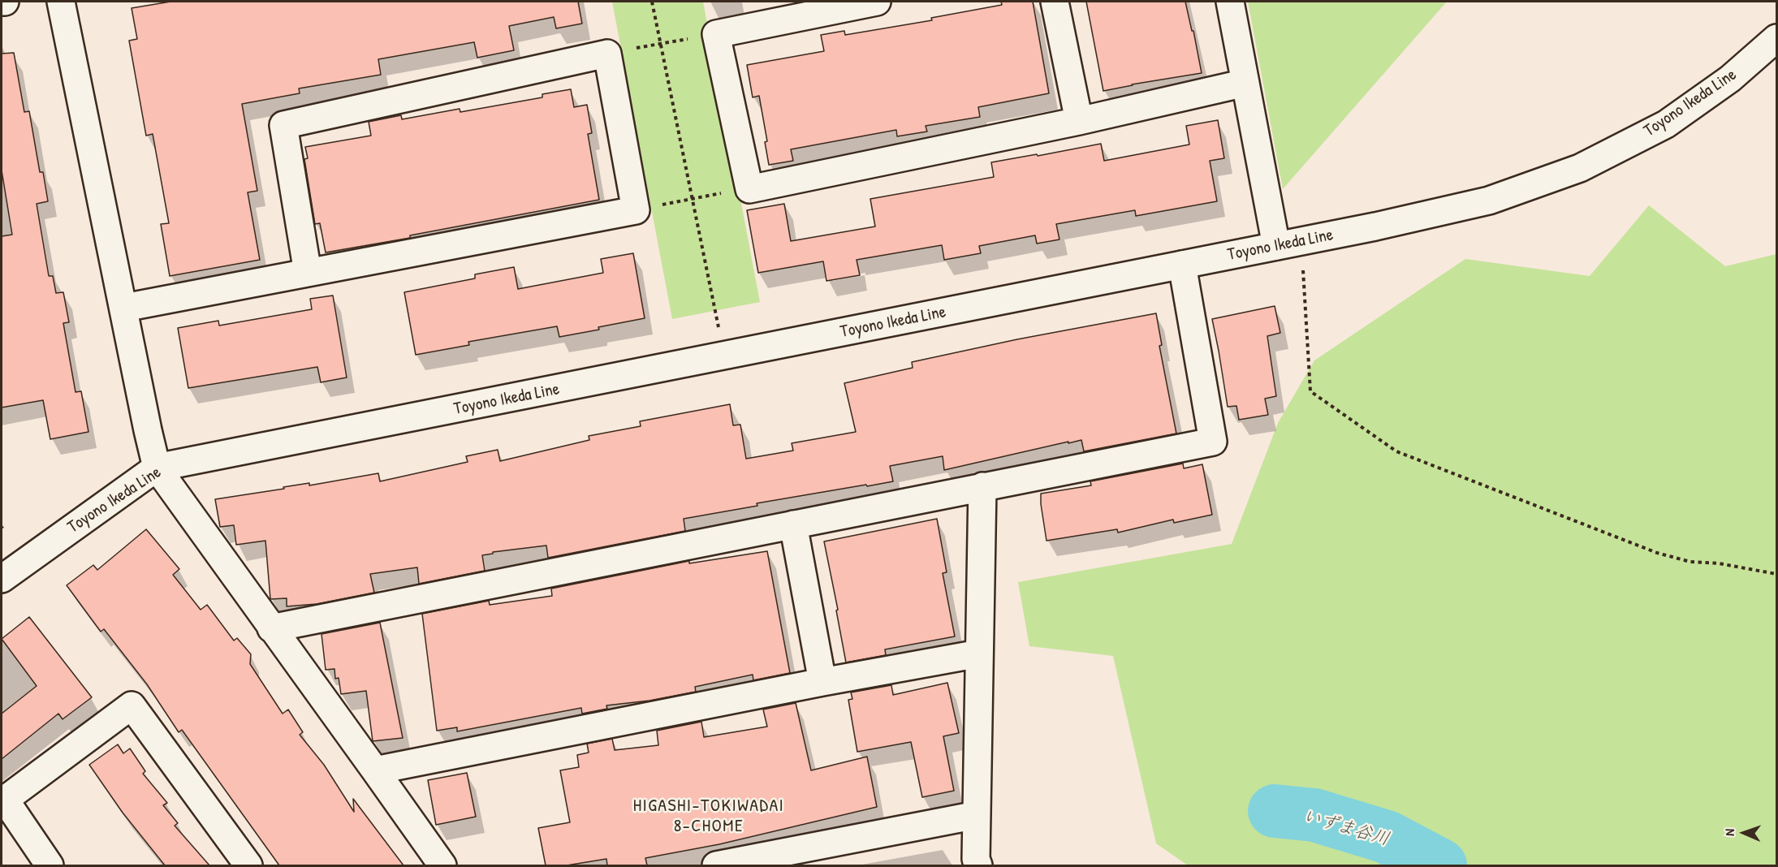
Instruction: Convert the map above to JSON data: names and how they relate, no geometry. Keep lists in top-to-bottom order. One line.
{"streets":{"street":["Toyono Ikeda Line"]},"districts":["HIGASHI-TOKIWADAI 8-CHOME"],"water":["いずま谷川"],"north":"left"}
